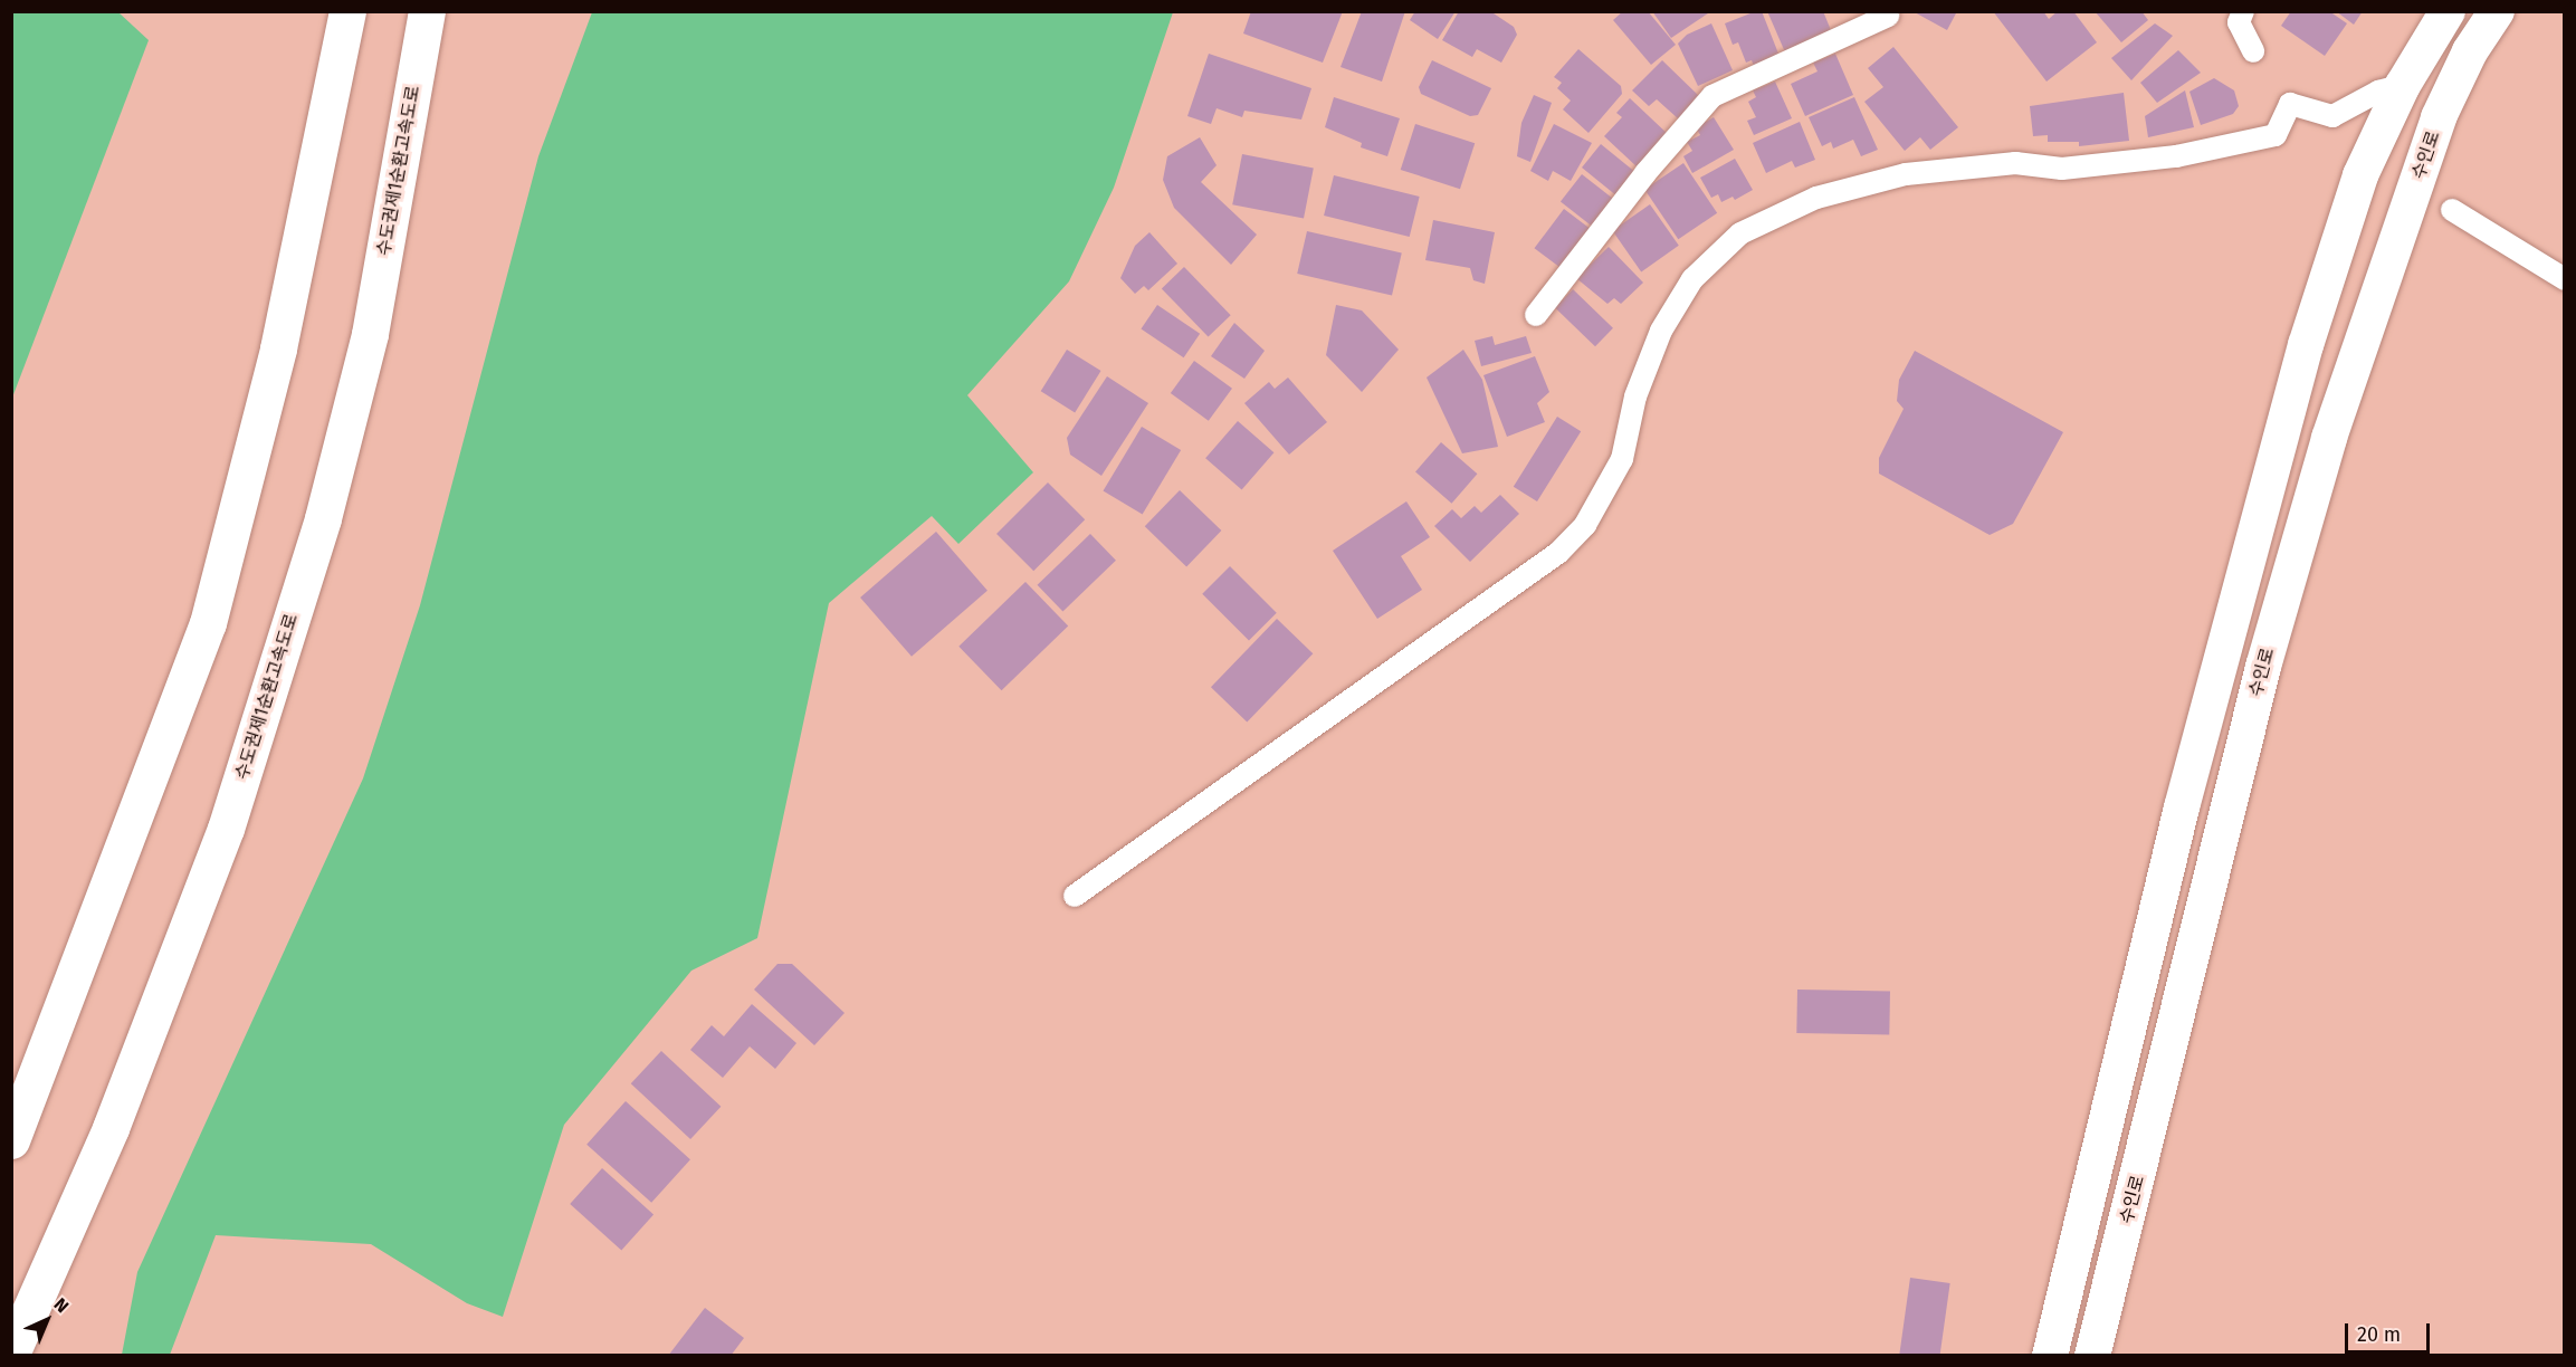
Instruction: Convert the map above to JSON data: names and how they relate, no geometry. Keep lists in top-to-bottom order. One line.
{"streets":{"highway":["수도권제1순환고속도로"],"main road":["수인로"]},"scale_bar":"20 m","north":"top right"}
